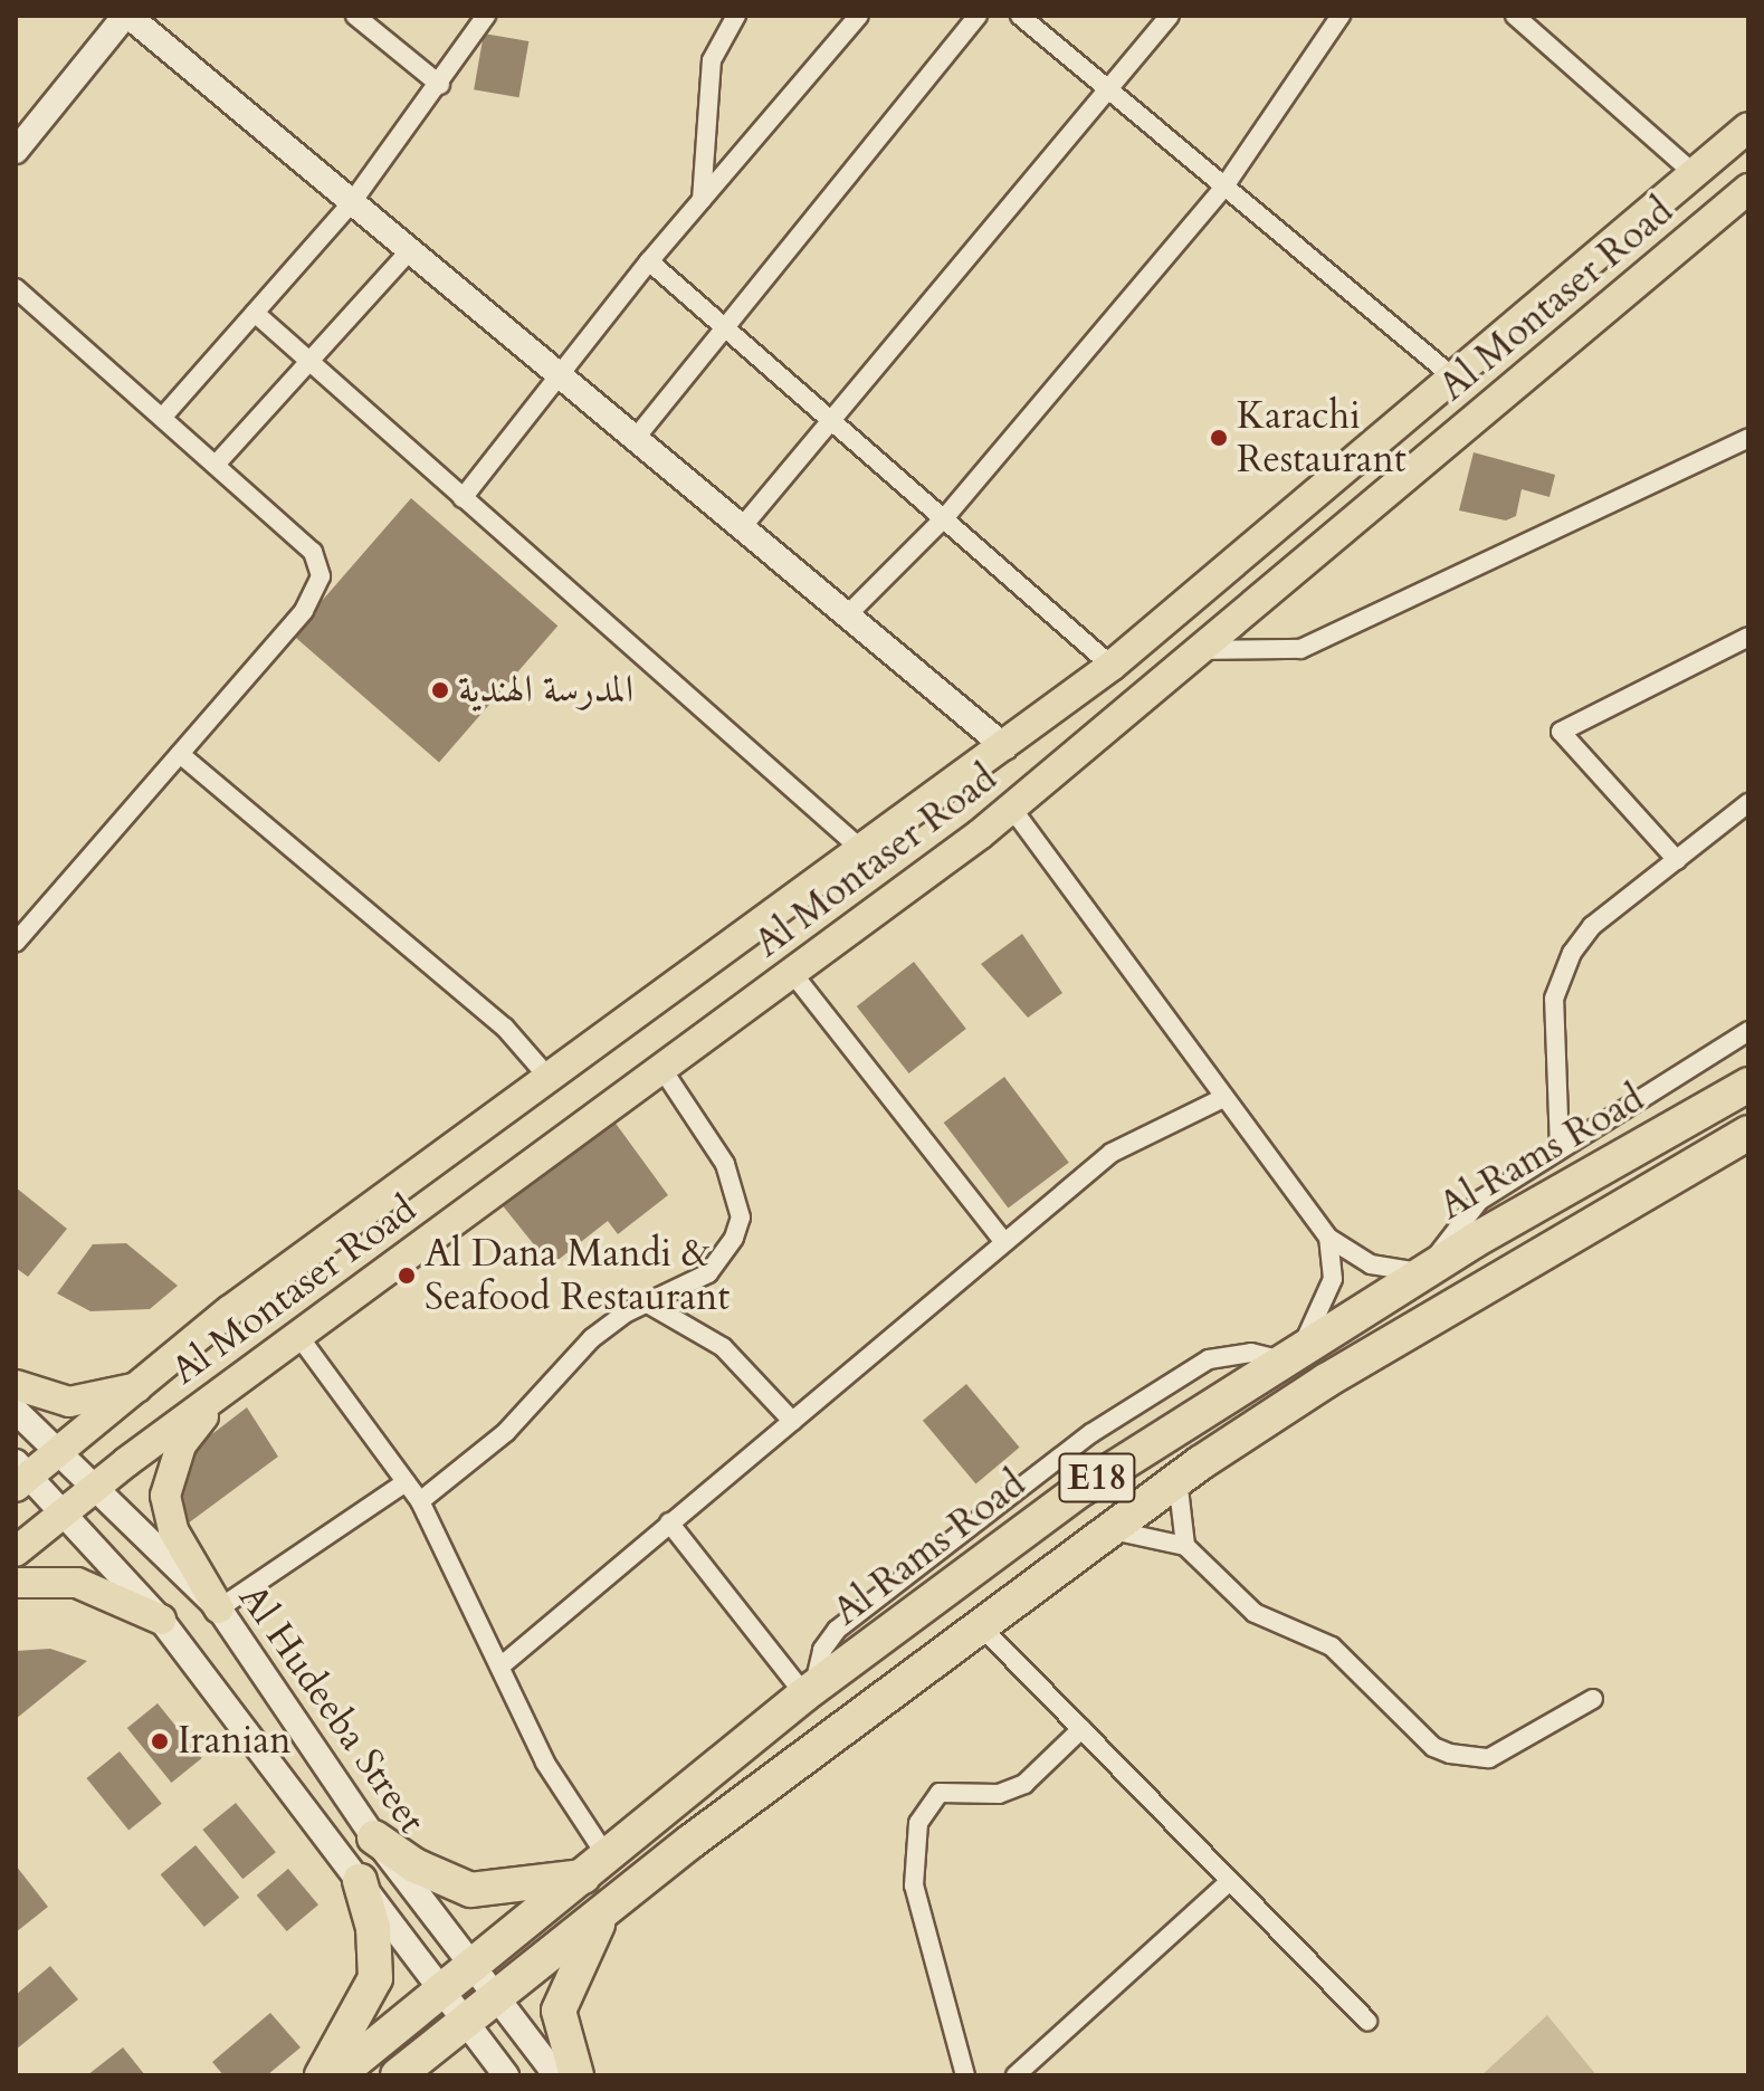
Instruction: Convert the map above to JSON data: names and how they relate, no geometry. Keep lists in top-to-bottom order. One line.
{"streets":{"highway":["Al Rams Road","E18"],"main road":["Al Montaser Road","Al Hudeeba Street"]},"crossings":[["Al Montaser Road","Al Hudeeba Street"],["Al Rams Road","E18"],["Al Rams Road","Al Hudeeba Street"],["E18","Al Hudeeba Street"]],"places":["Karachi Restaurant","المدرسة الهندية","Al Dana Mandi & Seafood Restaurant","Iranian"]}
